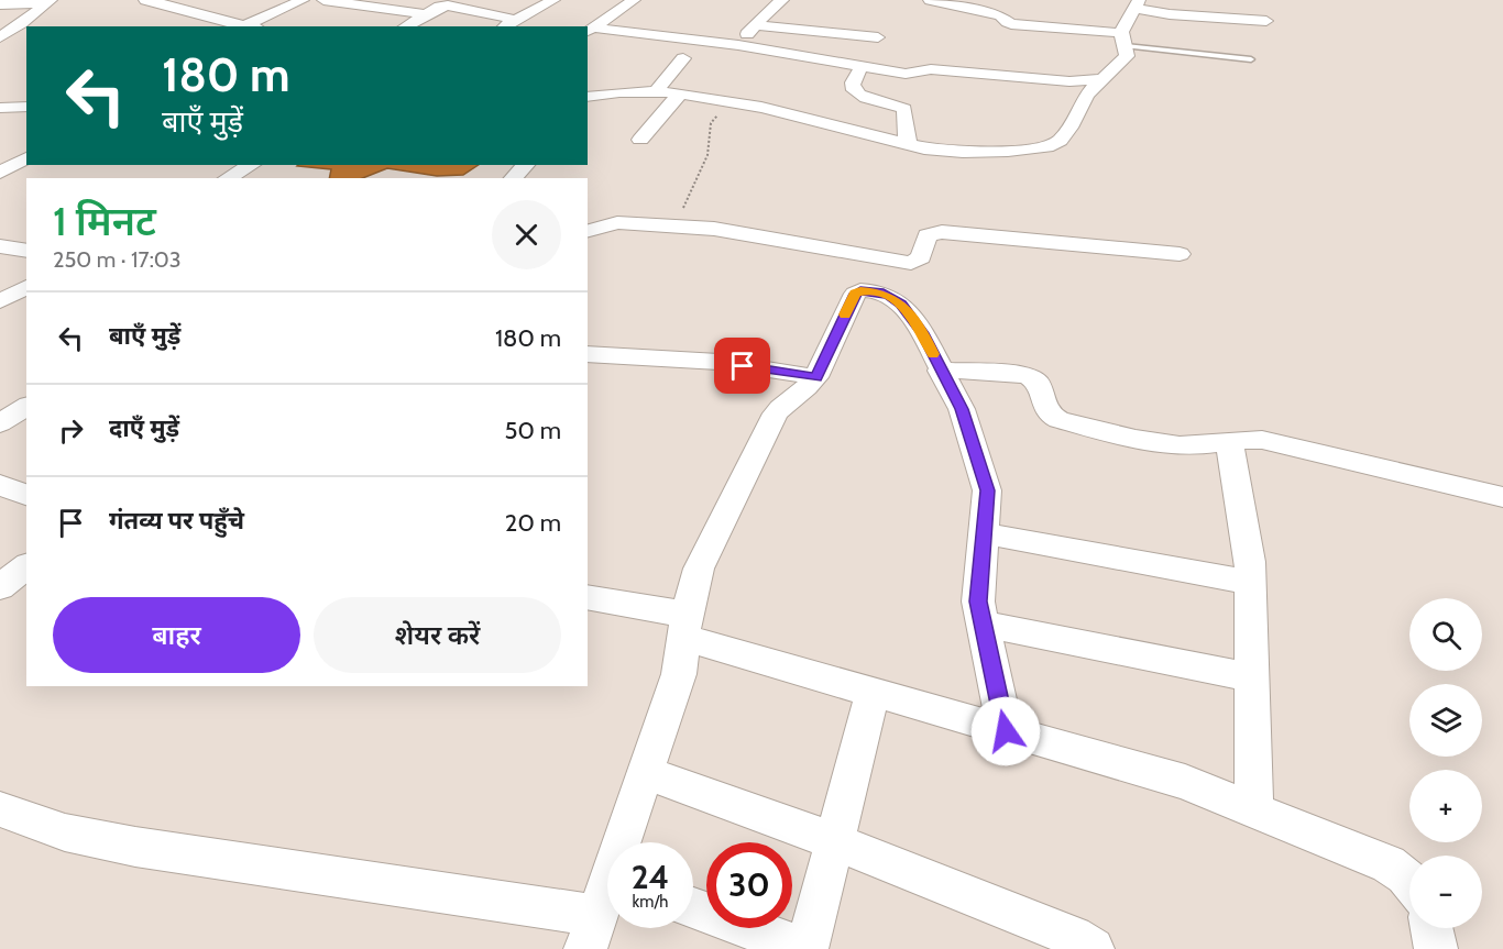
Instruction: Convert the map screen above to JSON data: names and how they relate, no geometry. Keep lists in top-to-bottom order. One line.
{"page":{"turn":["180 m","बाएँ मुड़ें"],"heading":["1 मिनट","250 m · 17:03"],"list":[{"name":"बाएँ मुड़ें","value":"180 m"},{"name":"दाएँ मुड़ें","value":"50 m"},{"name":"गंतव्य पर पहुँचे","value":"20 m"}],"buttons":["बाहर","शेयर करें"],"map_buttons":["+","−"],"speed":"24 km/h","limit":"30"}}
